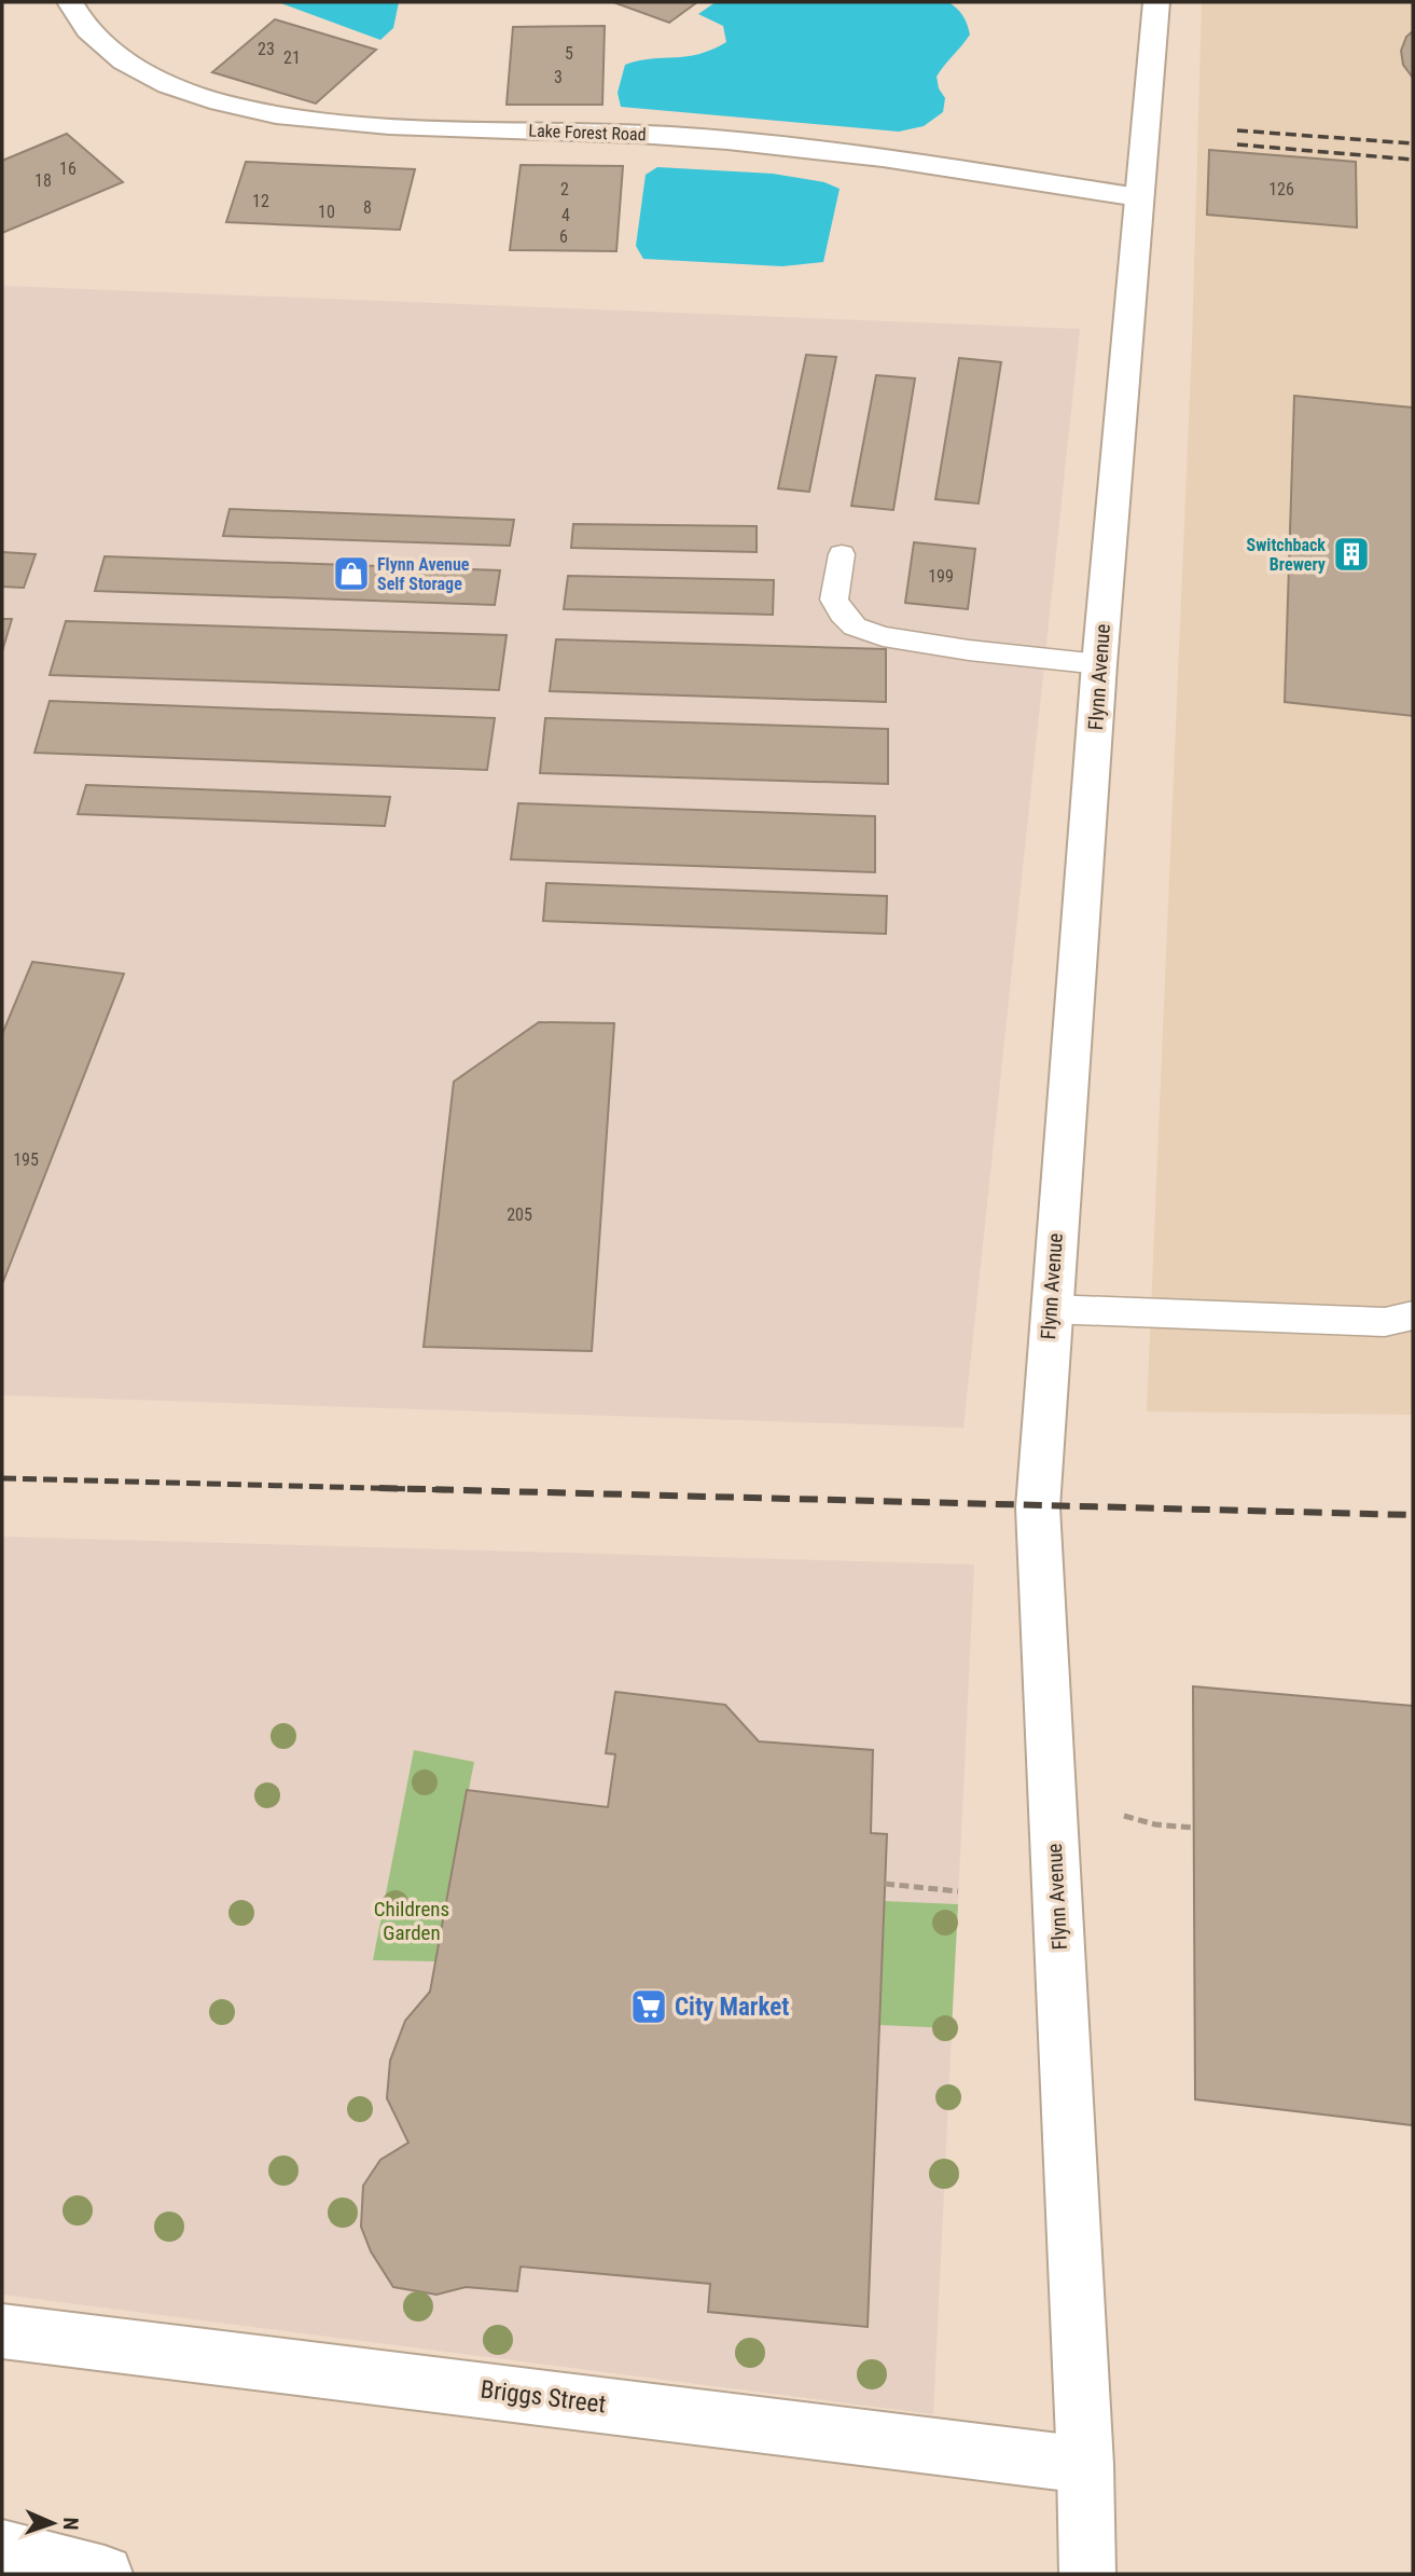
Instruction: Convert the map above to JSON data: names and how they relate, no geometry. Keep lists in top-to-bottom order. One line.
{"streets":{"street":["Lake Forest Road","Flynn Avenue","Briggs Street"]},"crossings":[["Lake Forest Road","Flynn Avenue"],["Flynn Avenue","Briggs Street"]],"parks":["Childrens Garden"],"places":{"building":["Switchback Brewery"],"shop":["Flynn Avenue Self Storage"],"supermarket":["City Market"]},"house_numbers":["23","5","21","3","16","18","2","126","12","8","10","4","6","199","195","205"],"north":"right"}
